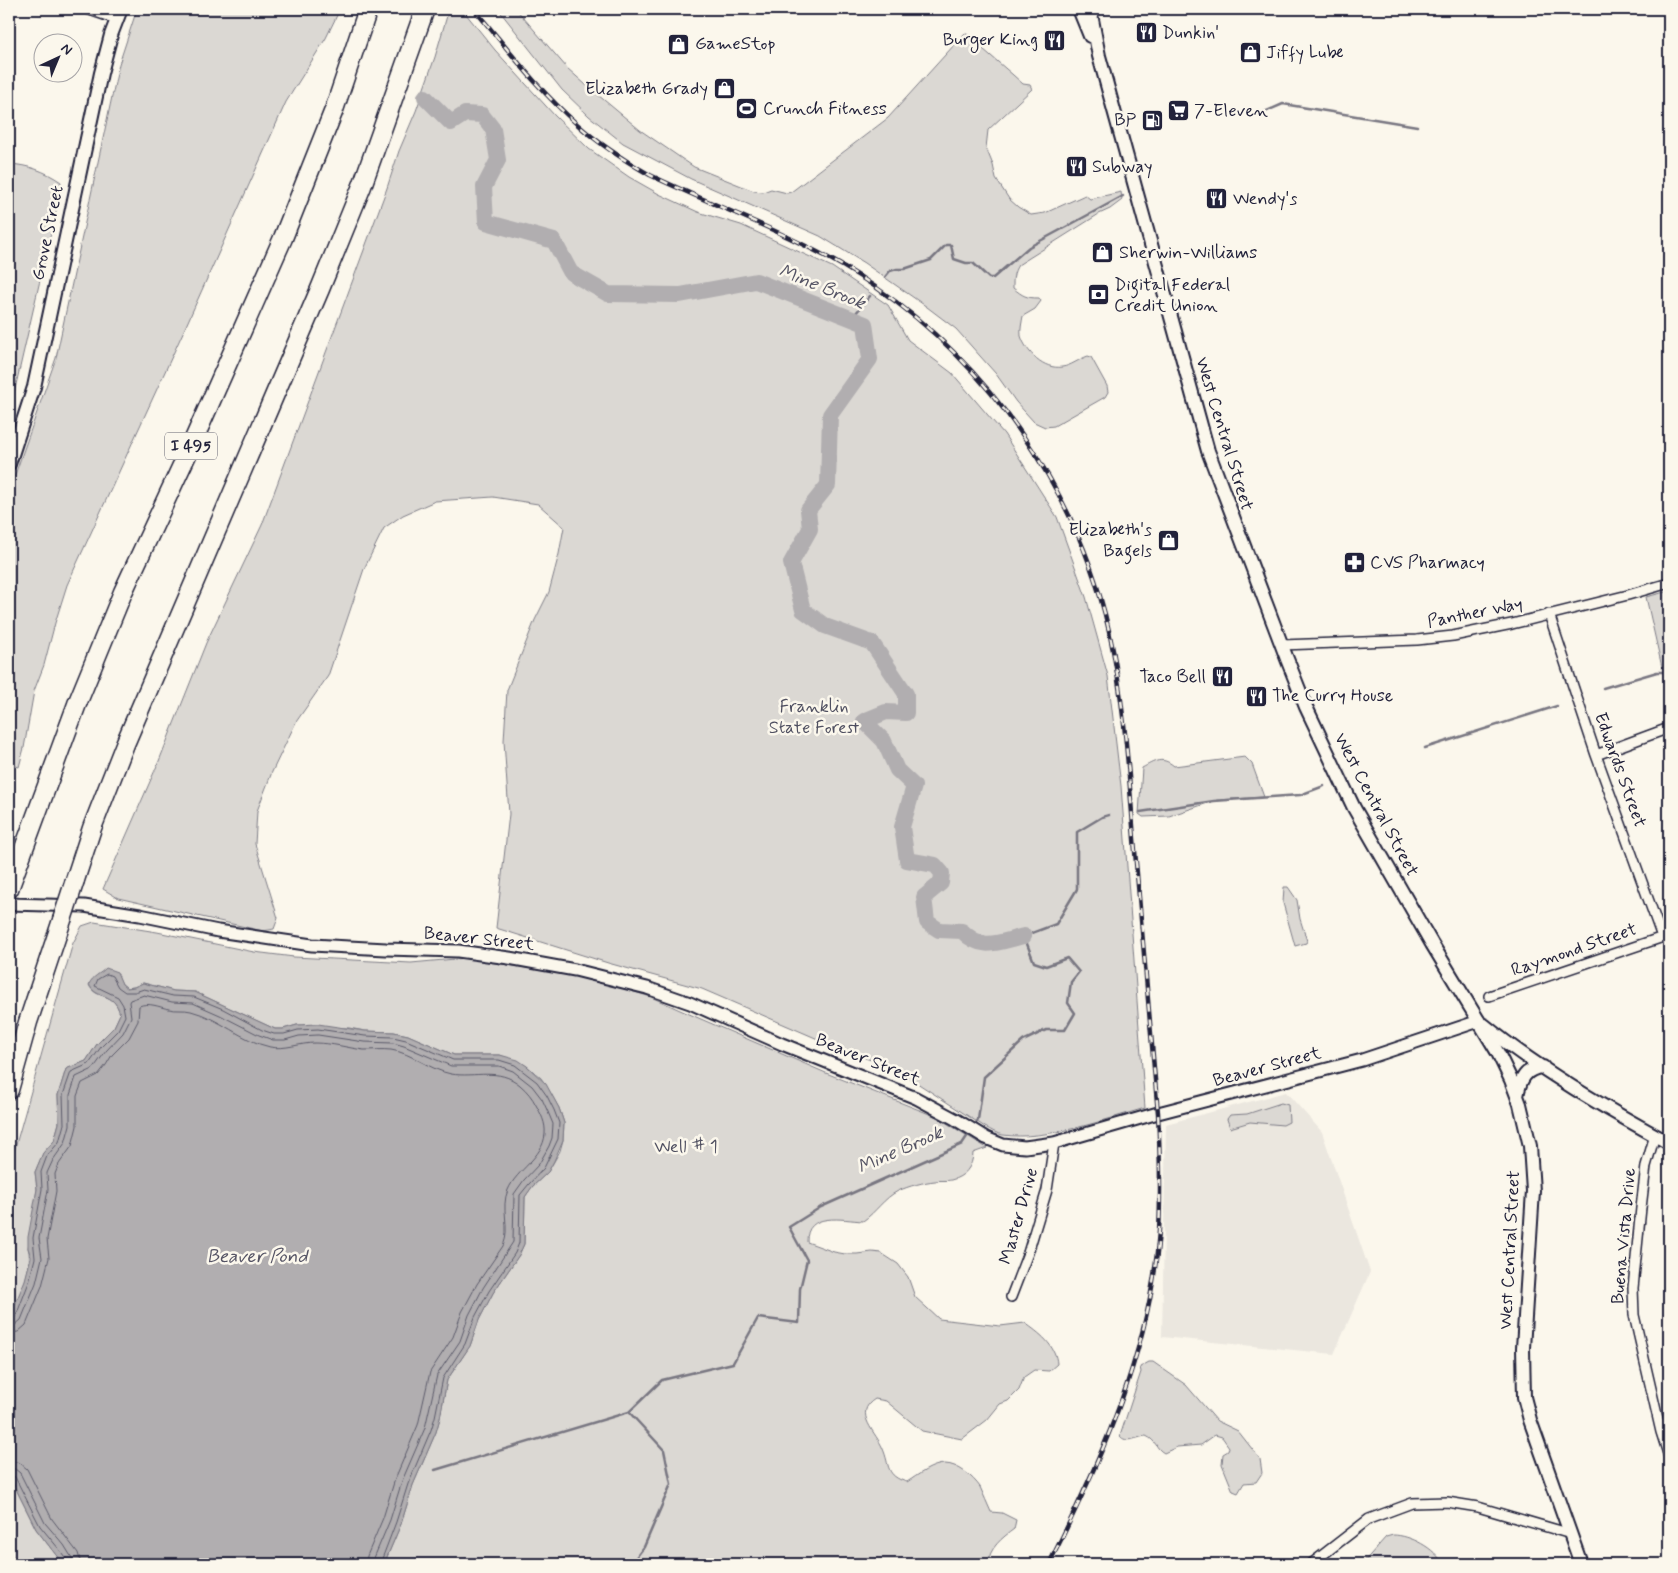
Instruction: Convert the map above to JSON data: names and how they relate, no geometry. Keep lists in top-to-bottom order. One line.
{"streets":{"highway":["I 495"],"main road":["Grove Street","West Central Street"],"street":["Panther Way","Edwards Street","Beaver Street","Raymond Street","Master Drive","Buena Vista Drive"]},"crossings":[["West Central Street","Panther Way"],["West Central Street","Beaver Street"],["Panther Way","Edwards Street"],["Edwards Street","Raymond Street"],["Beaver Street","Master Drive"]],"water":["Mine Brook","Beaver Pond"],"parks":["Franklin State Forest","Well # 1"],"places":{"restaurant":["Dunkin'","Burger King","Subway","Wendy's","Taco Bell","The Curry House"],"shop":["GameStop","Jiffy Lube","Elizabeth Grady","Sherwin-Williams","Elizabeth's Bagels"],"sports":["Crunch Fitness"],"supermarket":["7-Eleven"],"fuel station":["BP"],"bank":["Digital Federal Credit Union"],"pharmacy":["CVS Pharmacy"]},"north":"top right"}
